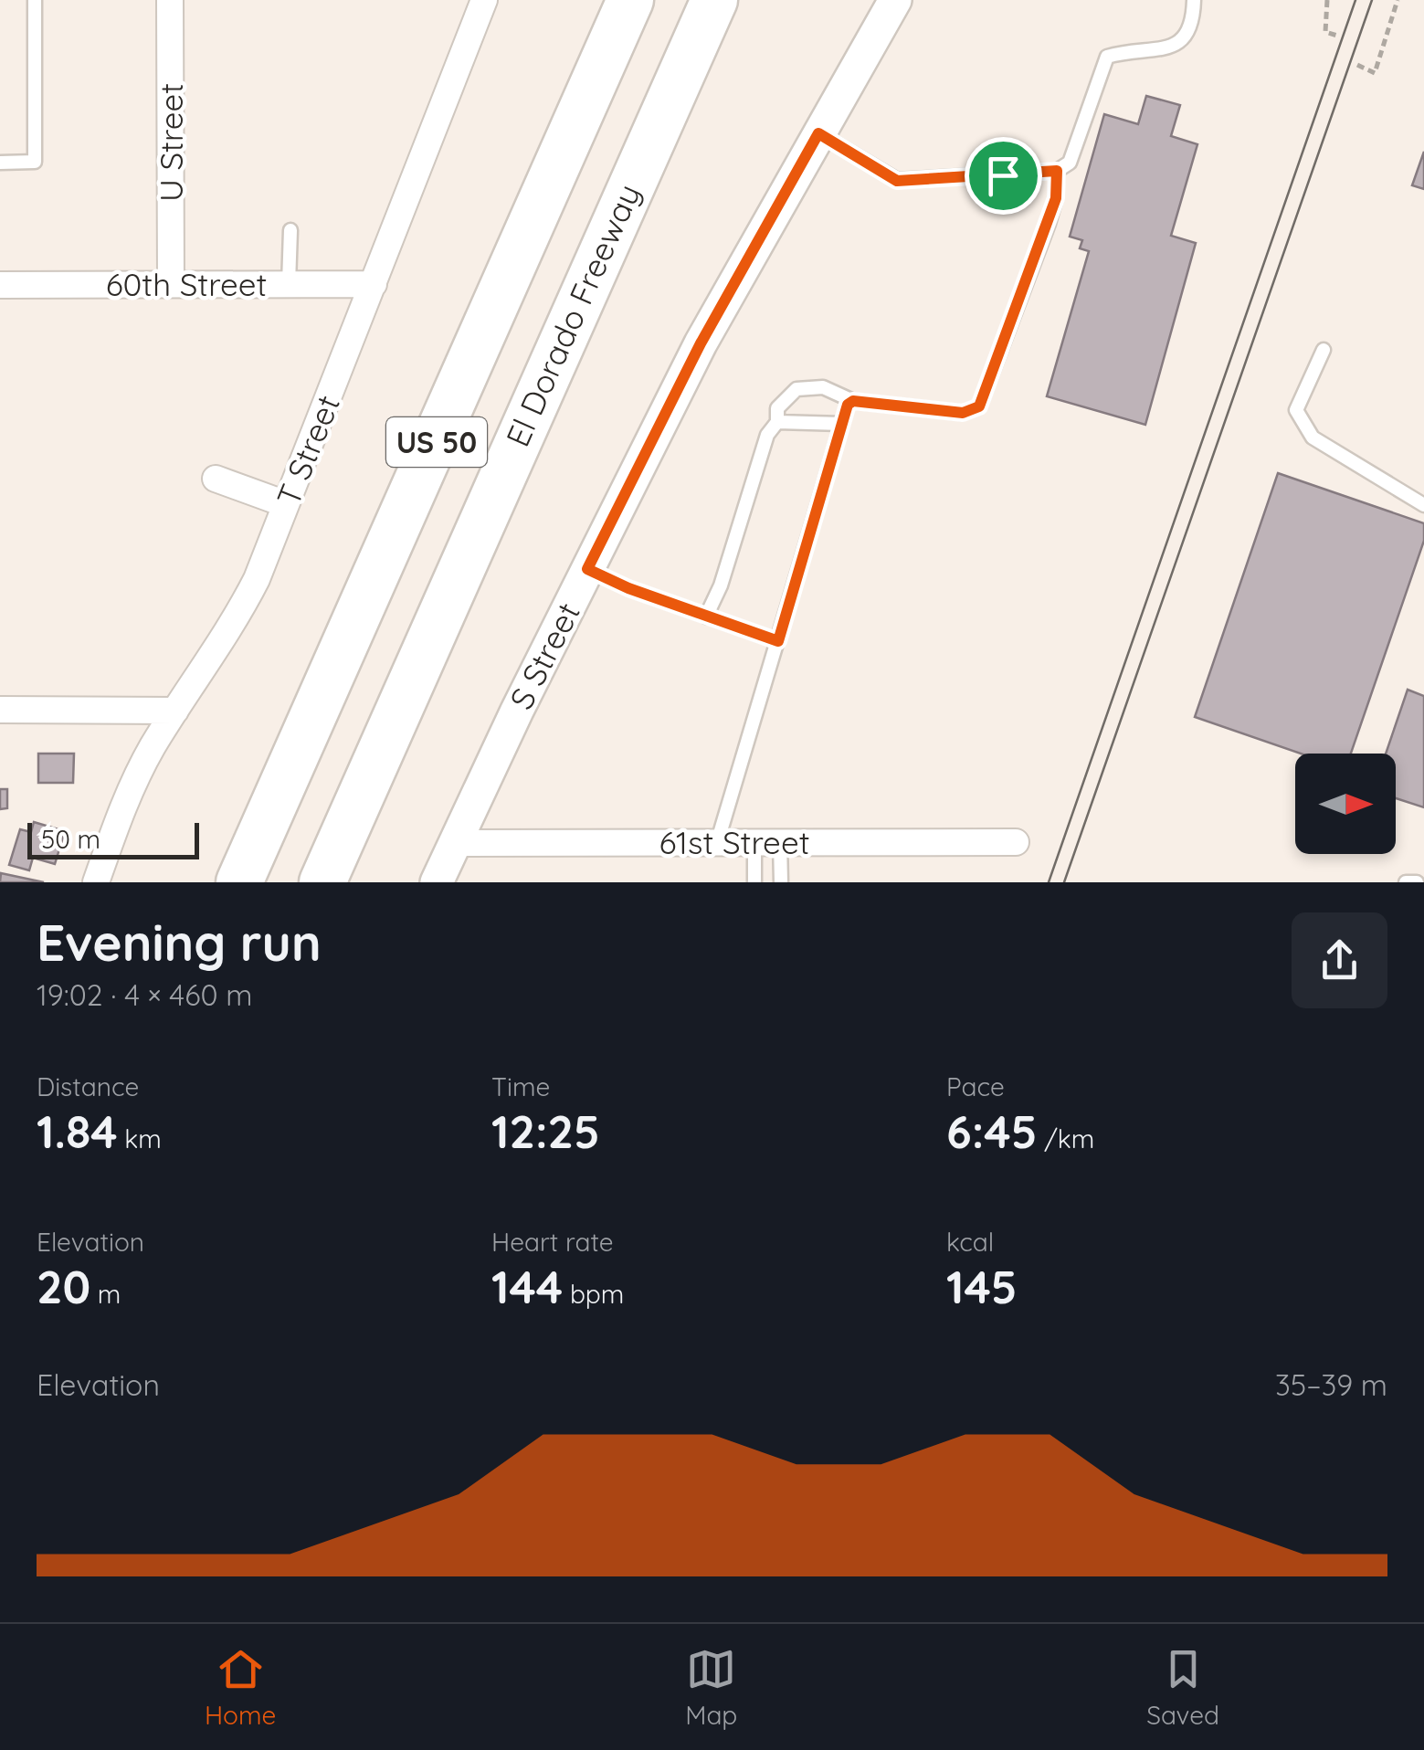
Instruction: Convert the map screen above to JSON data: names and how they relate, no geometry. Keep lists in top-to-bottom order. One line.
{"streets":{"highway":["El Dorado Freeway","US 50"],"street":["U Street","60th Street","T Street","S Street","61st Street"]},"crossings":[["U Street","60th Street"],["60th Street","T Street"],["S Street","61st Street"]],"scale_bar":"50 m","north":"right","page":{"scale":"50 m","heading":["Evening run","19:02 · 4 × 460 m"],"stats":[["Distance","1.84 km"],["Time","12:25"],["Pace","6:45 /km"],["Elevation","20 m"],["Heart rate","144 bpm"],["kcal","145"]],"chart":["Elevation","35–39 m"],"tabs":["Home","Map","Saved"]}}
